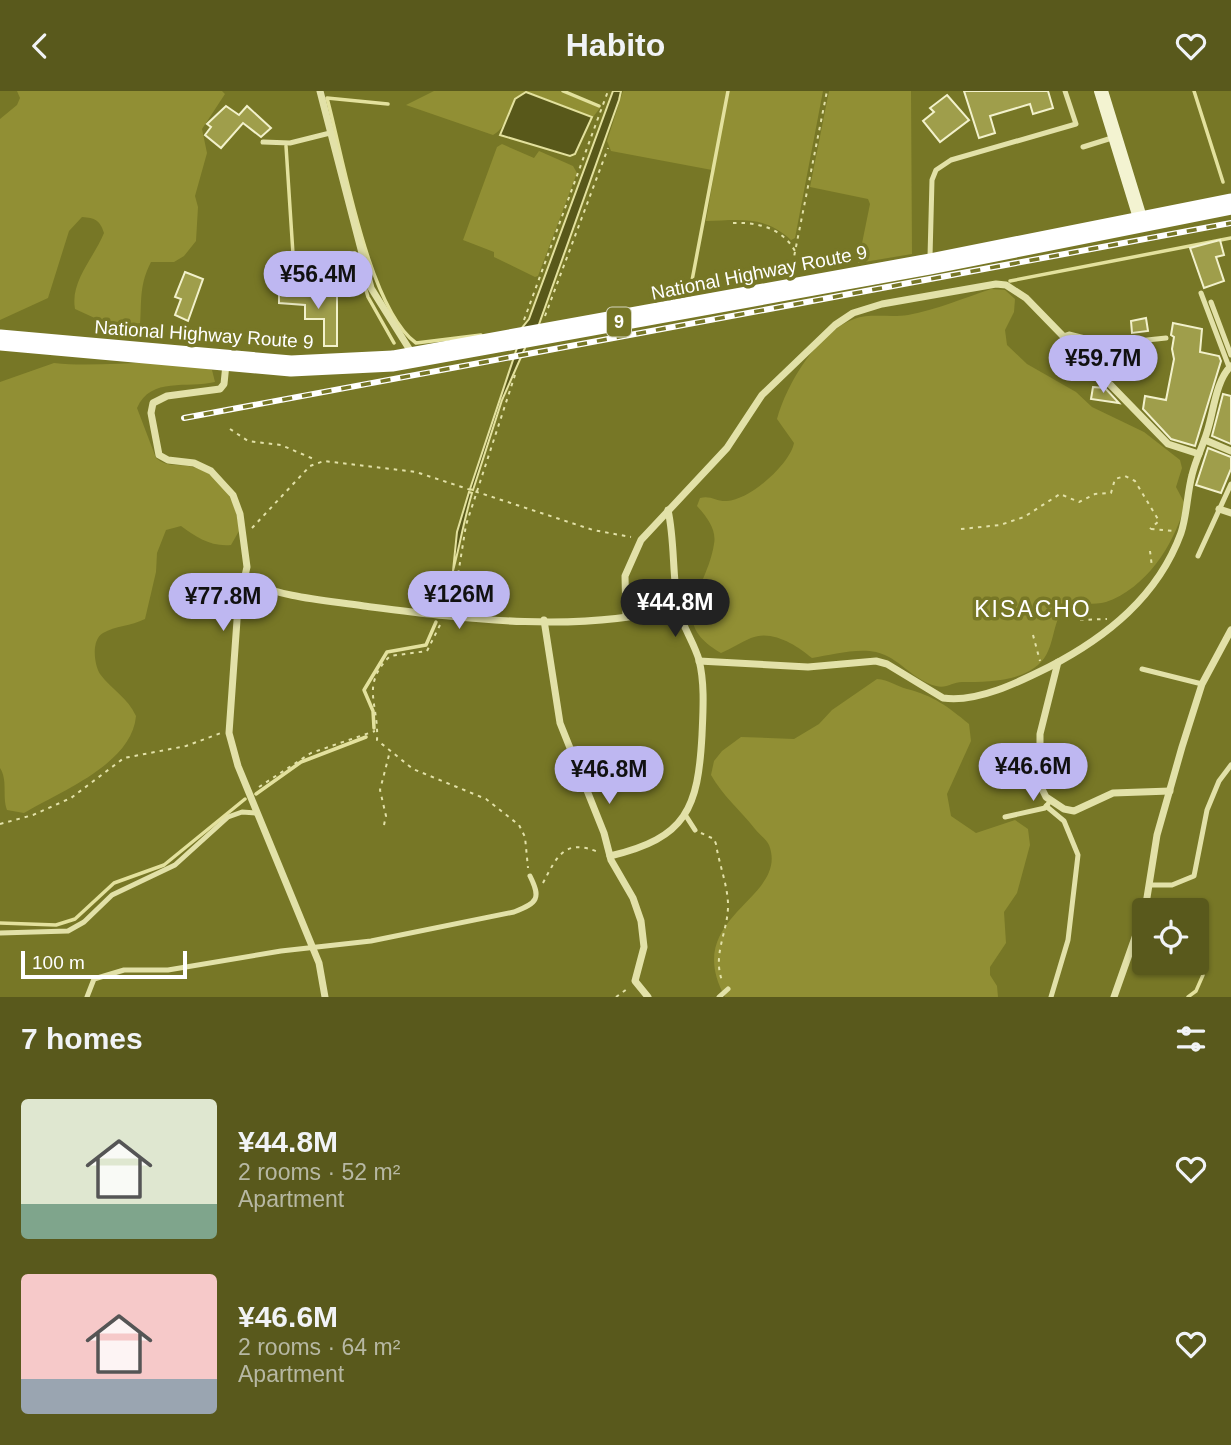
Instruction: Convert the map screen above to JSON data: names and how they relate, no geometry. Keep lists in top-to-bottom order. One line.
{"streets":{"highway":["National Highway Route 9","9"]},"districts":["KISACHO"],"scale_bar":"100 m","page":{"header":"Habito","price":["¥56.4M","¥59.7M","¥126M","¥77.8M","¥44.8M","¥46.6M","¥46.8M"],"scale":"100 m","heading":"7 homes","list":[{"name":"¥44.8M","note":"2 rooms · 52 m² · Apartment"},{"name":"¥46.6M","note":"2 rooms · 64 m² · Apartment"}]}}
